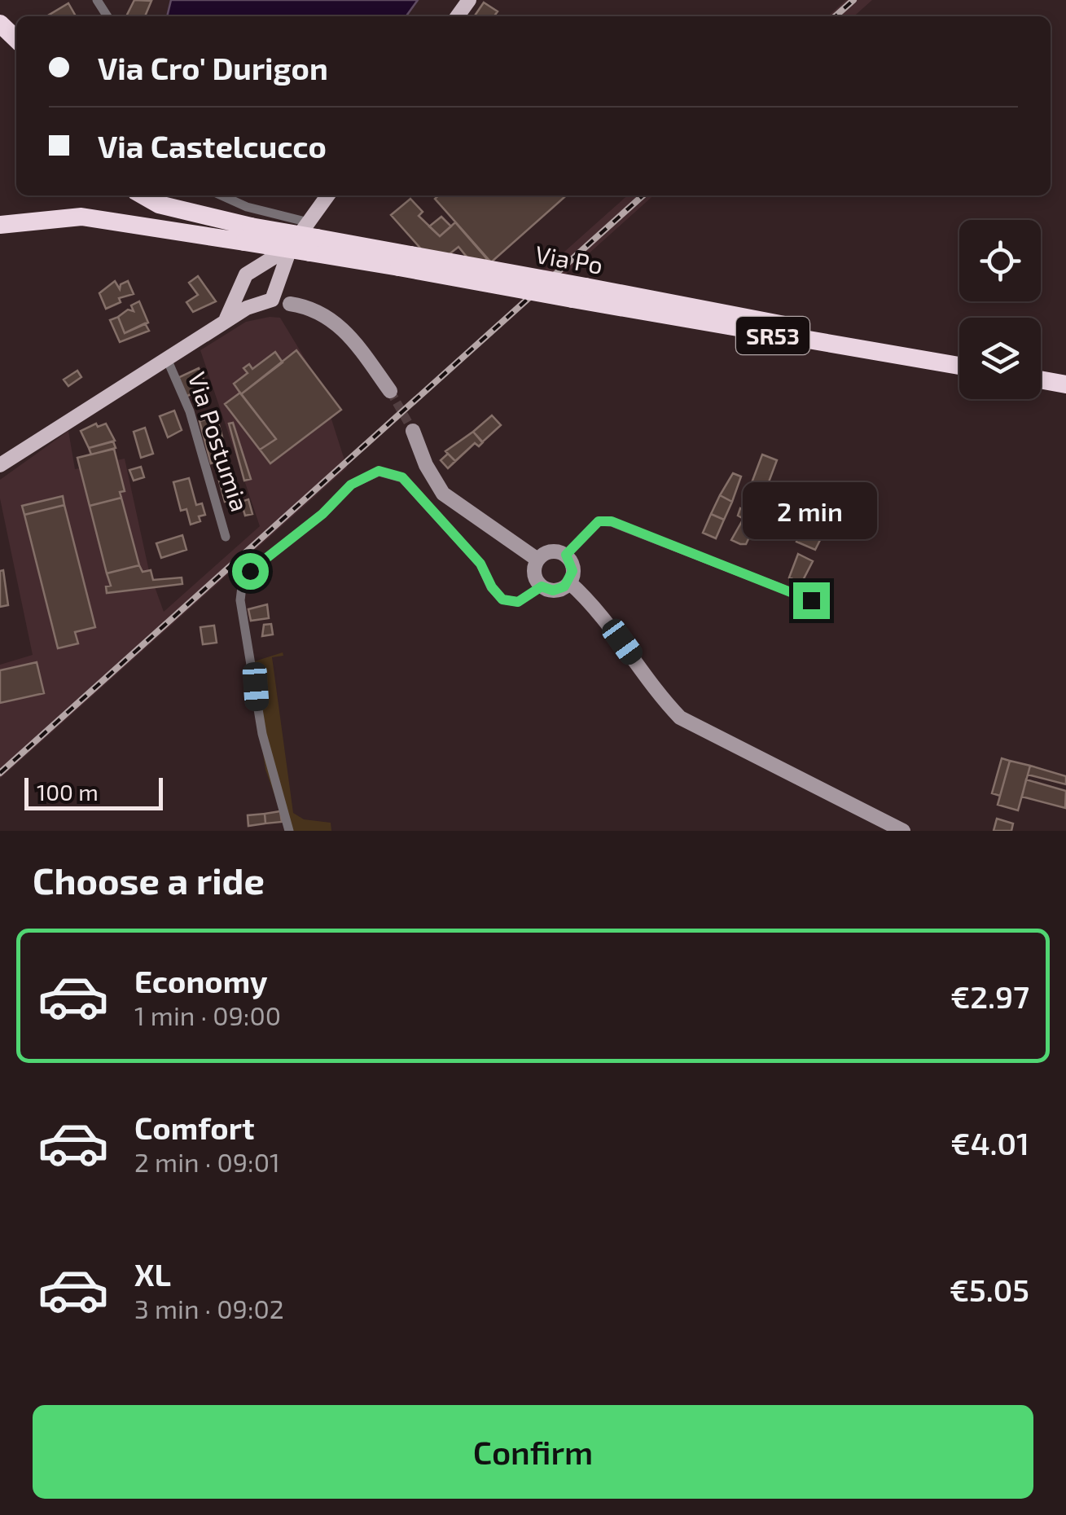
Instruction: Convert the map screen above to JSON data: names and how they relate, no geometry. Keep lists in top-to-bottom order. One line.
{"streets":{"highway":["Via Po","SR53"],"main road":["Via Postumia"]},"scale_bar":"100 m","page":{"banner":["Via Cro' Durigon","Via Castelcucco"],"bubble":"2 min","scale":"100 m","heading":"Choose a ride","list":[{"name":"Economy","note":"1 min · 09:00","value":"€2.97"},{"name":"Comfort","note":"2 min · 09:01","value":"€4.01"},{"name":"XL","note":"3 min · 09:02","value":"€5.05"}],"buttons":"Confirm"}}
